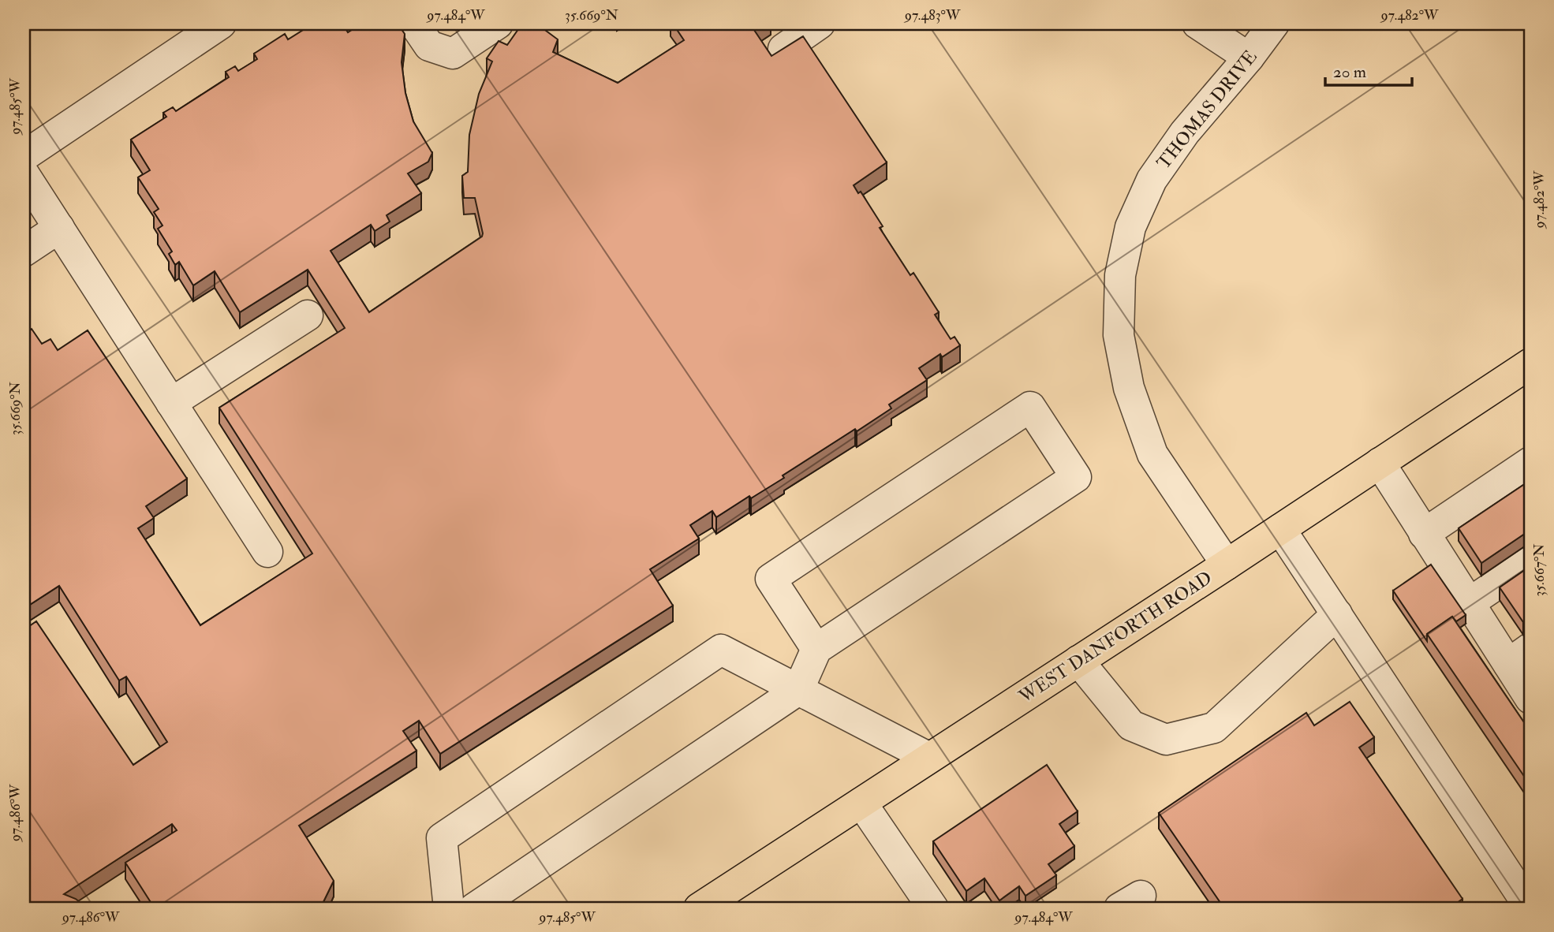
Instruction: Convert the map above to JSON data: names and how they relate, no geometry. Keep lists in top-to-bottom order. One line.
{"streets":{"main road":["WEST DANFORTH ROAD"],"street":["THOMAS DRIVE"]},"crossings":[["THOMAS DRIVE","WEST DANFORTH ROAD"]],"scale_bar":"20 m","coordinates":["97.484°W","35.669°N","97.483°W","97.482°W","97.485°W","35.667°N","97.486°W"]}
